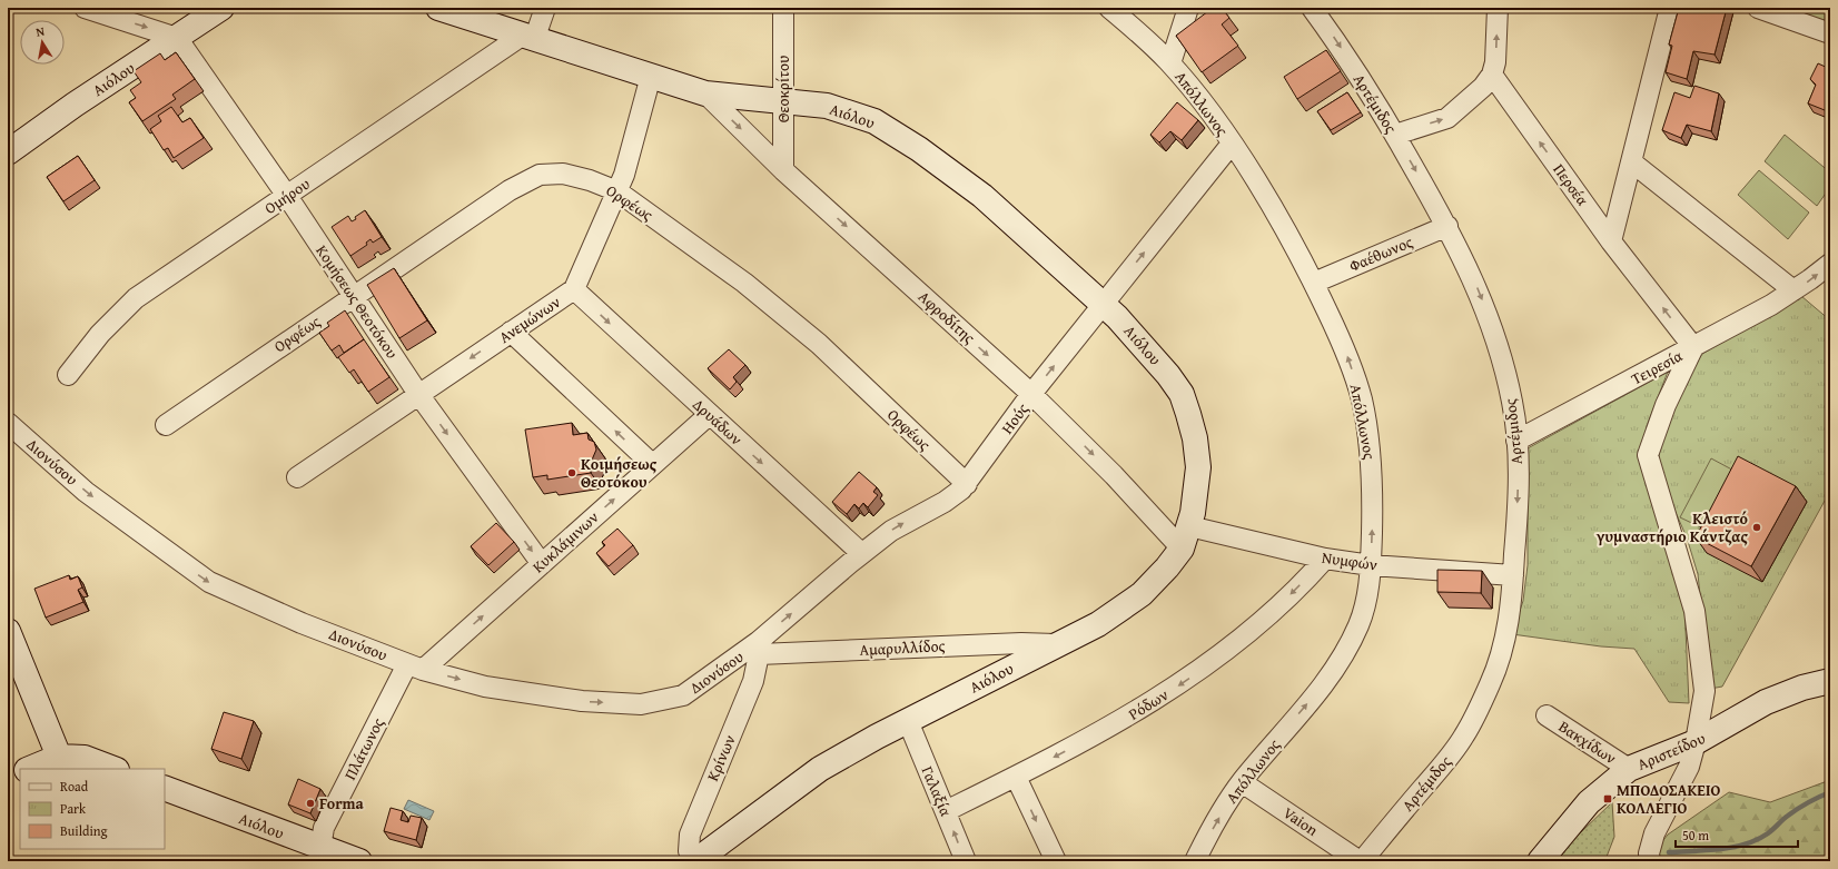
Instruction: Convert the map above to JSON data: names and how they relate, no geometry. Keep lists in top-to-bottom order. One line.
{"streets":{"street":["Αιόλου","Θεοκρίτου","Απόλλωνος","Αρτέμιδος","Περσέα","Ομήρου","Ορφέως","Φαέθωνος","Κομήσεως Θεοτόκου","Αφροδίτης","Ανεμώνων","Tειρεσία","Ηούς","Δρυάδων","Διονύσου","Κυκλάμινων","Νυμφών","Αμαρυλλίδος","Ρόδων","Βακχίδων","Πλάτωνος","Αριστείδου","Κρίνων","Γαλαξία","Vaion"]},"crossings":[["Αιόλου","Θεοκρίτου"],["Αιόλου","Ομήρου"],["Αιόλου","Κομήσεως Θεοτόκου"],["Αιόλου","Αφροδίτης"],["Αιόλου","Ανεμώνων"],["Αιόλου","Ηούς"],["Αιόλου","Νυμφών"],["Αιόλου","Αμαρυλλίδος"],["Αιόλου","Πλάτωνος"],["Αιόλου","Κρίνων"],["Αιόλου","Γαλαξία"],["Θεοκρίτου","Αφροδίτης"],["Απόλλωνος","Φαέθωνος"],["Απόλλωνος","Ηούς"],["Απόλλωνος","Νυμφών"],["Απόλλωνος","Vaion"],["Αρτέμιδος","Φαέθωνος"],["Αρτέμιδος","Tειρεσία"],["Αρτέμιδος","Νυμφών"],["Αρτέμιδος","Vaion"],["Περσέα","Tειρεσία"],["Ομήρου","Κομήσεως Θεοτόκου"],["Ορφέως","Κομήσεως Θεοτόκου"],["Ορφέως","Ανεμώνων"],["Ορφέως","Ηούς"],["Κομήσεως Θεοτόκου","Ανεμώνων"],["Κομήσεως Θεοτόκου","Κυκλάμινων"],["Αφροδίτης","Ηούς"],["Αφροδίτης","Νυμφών"],["Ανεμώνων","Δρυάδων"],["Ηούς","Δρυάδων"],["Ηούς","Διονύσου"],["Ηούς","Αμαρυλλίδος"],["Ηούς","Κρίνων"],["Δρυάδων","Κυκλάμινων"],["Διονύσου","Κυκλάμινων"],["Διονύσου","Αμαρυλλίδος"],["Διονύσου","Πλάτωνος"],["Διονύσου","Κρίνων"],["Κυκλάμινων","Πλάτωνος"],["Νυμφών","Ρόδων"],["Αμαρυλλίδος","Κρίνων"],["Ρόδων","Γαλαξία"],["Βακχίδων","Αριστείδου"]],"one_way":["Απόλλωνος","Αφροδίτης","Ηούς","Διονύσου","Κυκλάμινων","Ρόδων"],"places":{"other":["Κοιμήσεως Θεοτόκου","Κλειστό γυμναστήριο Κάντζας","Forma"],"transit":["ΜΠΟΔΟΣΑΚΕΙΟ ΚΟΛΛΕΓΙΟ"]},"legend":["Road","Park","Building"],"scale_bar":"50 m","north":"top"}
